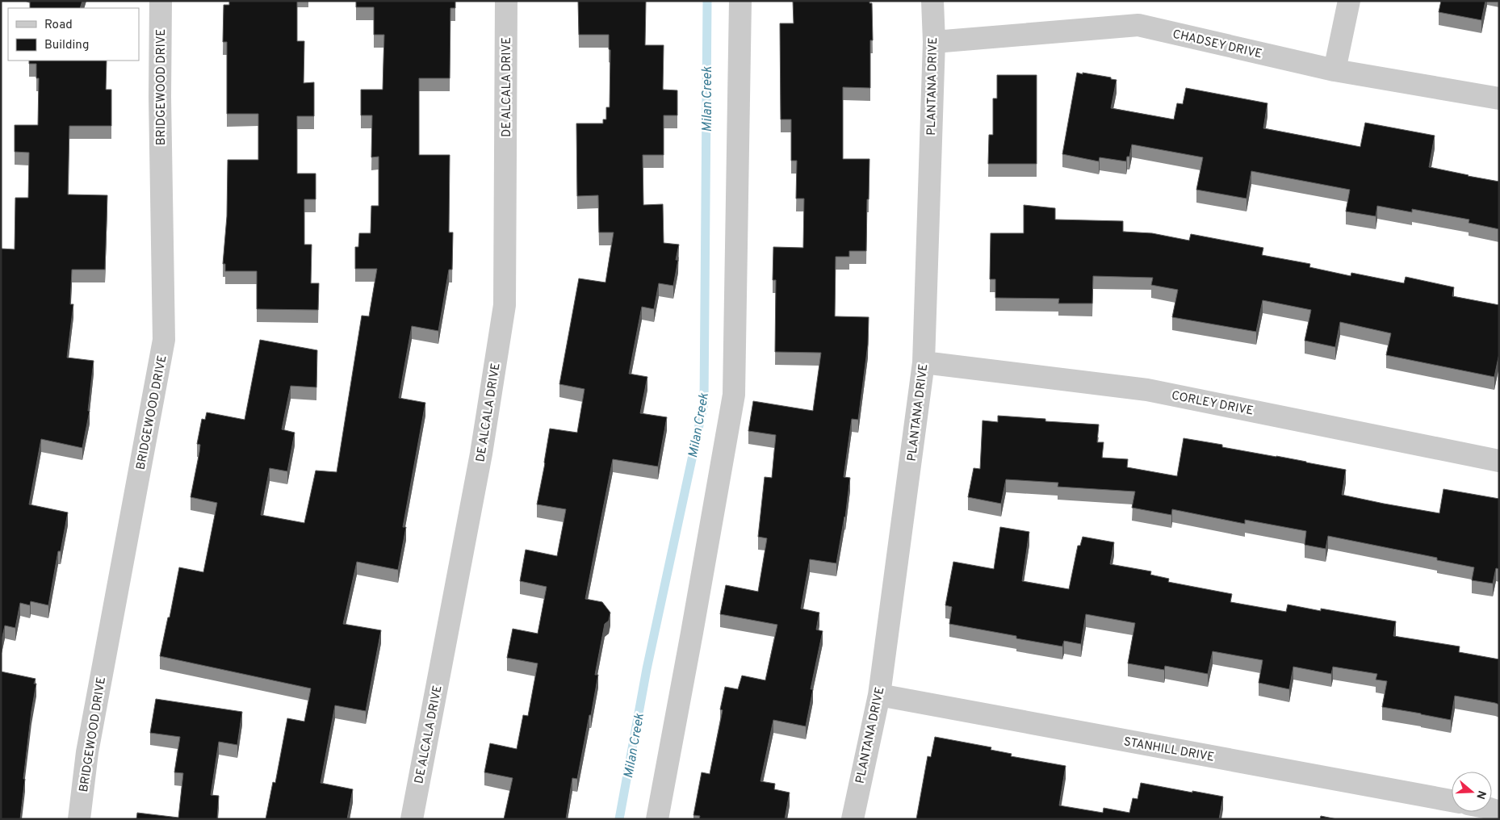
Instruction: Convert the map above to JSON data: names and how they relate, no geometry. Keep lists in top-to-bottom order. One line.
{"streets":{"street":["CHADSEY DRIVE","PLANTANA DRIVE","BRIDGEWOOD DRIVE","DE ALCALA DRIVE","CORLEY DRIVE","STANHILL DRIVE"]},"crossings":[["CHADSEY DRIVE","PLANTANA DRIVE"],["PLANTANA DRIVE","CORLEY DRIVE"],["PLANTANA DRIVE","STANHILL DRIVE"]],"water":["Milan Creek"],"legend":["Road","Building"],"north":"right"}
